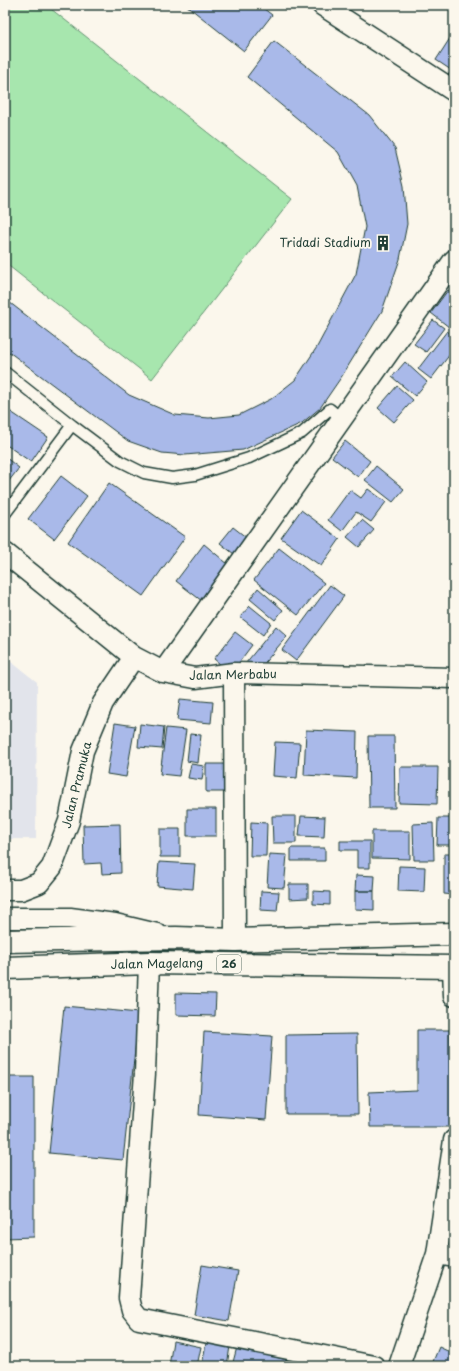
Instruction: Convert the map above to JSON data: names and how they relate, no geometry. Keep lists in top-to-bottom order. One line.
{"streets":{"highway":["Jalan Magelang","26"],"street":["Jalan Merbabu","Jalan Pramuka"]},"crossings":[["Jalan Merbabu","Jalan Pramuka"]],"places":{"building":["Tridadi Stadium"]}}
